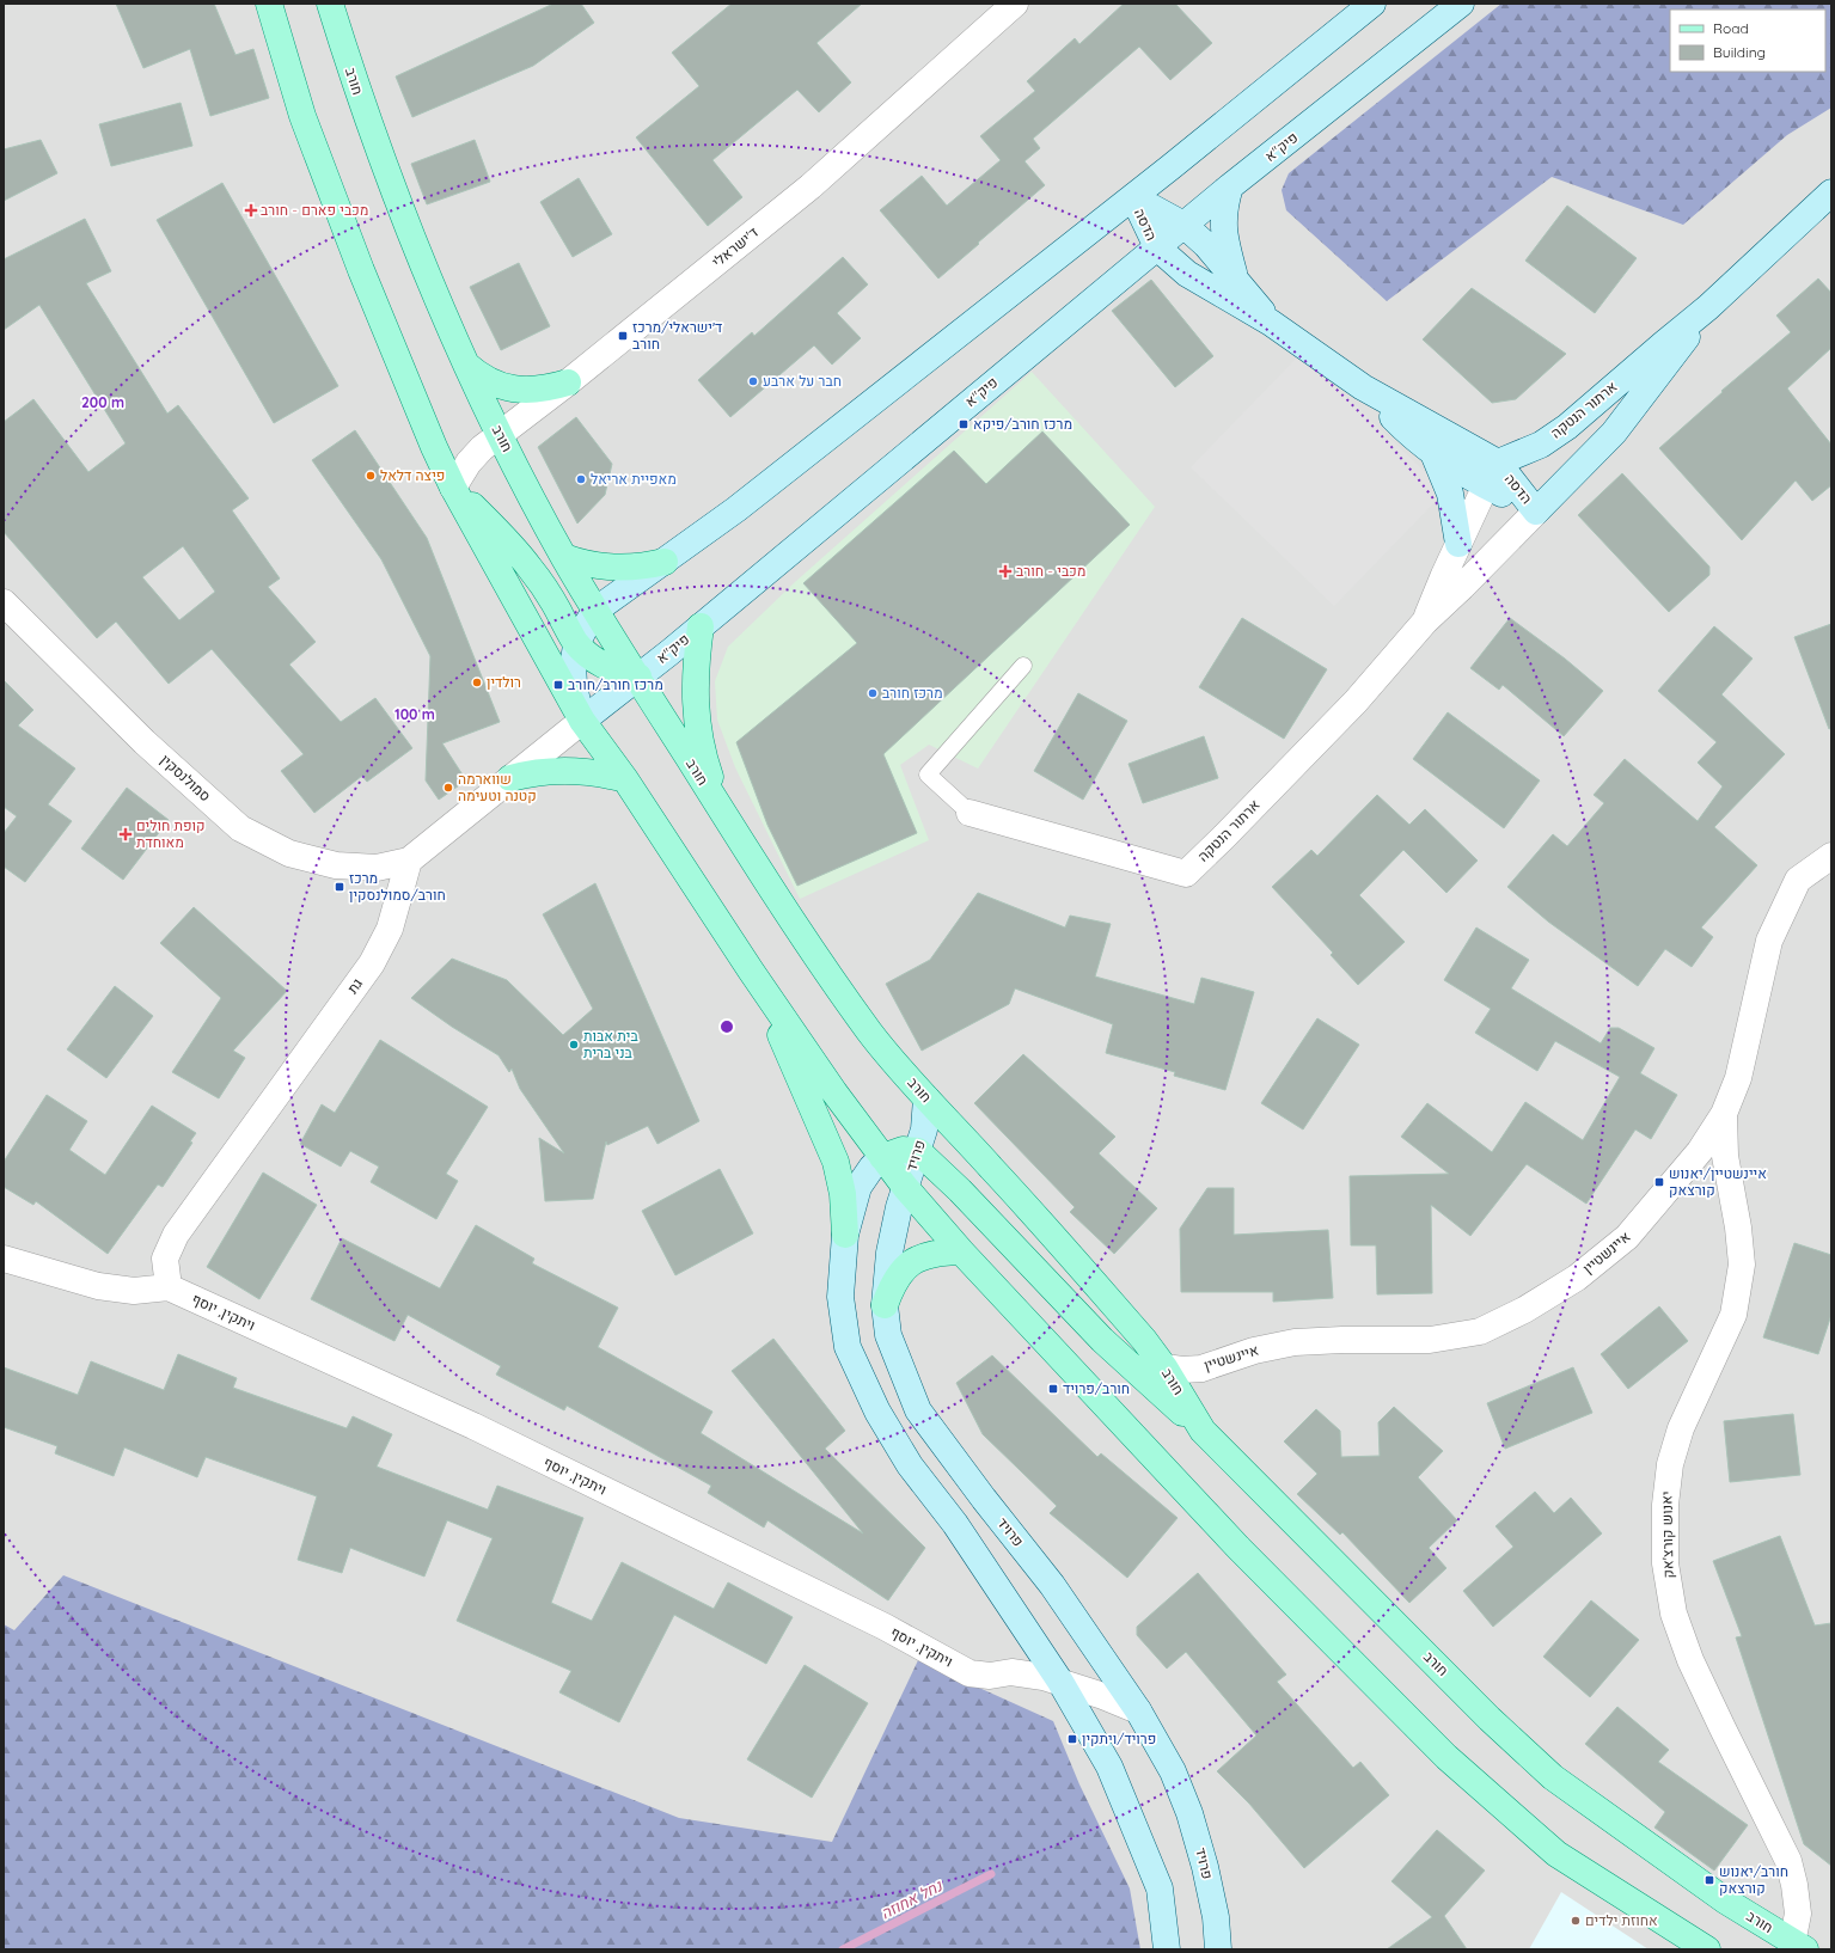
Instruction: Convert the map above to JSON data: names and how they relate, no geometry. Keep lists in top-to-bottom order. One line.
{"streets":{"main road":["חורב","פיק\"א","הדסה","ארתור הנטקה","פרויד"],"street":["ד'ישראלי","סמולנסקין","גת","איינשטיין","ויתקין, יוסף","יאנוש קורצ'אק"]},"crossings":[["חורב","פיק\"א"],["חורב","ד'ישראלי"],["חורב","פרויד"],["חורב","איינשטיין"],["חורב","יאנוש קורצ'אק"],["פיק\"א","הדסה"],["הדסה","ארתור הנטקה"],["סמולנסקין","גת"],["גת","ויתקין, יוסף"],["פרויד","ויתקין, יוסף"],["איינשטיין","יאנוש קורצ'אק"]],"water":["נחל אחוזה"],"places":{"health":["מכבי פארם - חורב","מכבי - חורב","קופת חולים מאוחדת"],"transit":["ד׳ישראלי/מרכז חורב","מרכז חורב/פיקא","מרכז חורב/חורב","מרכז חורב/סמולנסקין","איינשטיין/יאנוש קורצאק","חורב/פרויד","פרויד/ויתקין","חורב/יאנוש קורצאק"],"other":["חבר על ארבע","פיצה דלאל","מאפיית אריאל","רולדין","מרכז חורב","שווארמה קטנה וטעימה","בית אבות בני ברית","אחוזת ילדים"]},"legend":["Road","Building"],"rings":["200 m","100 m"]}
